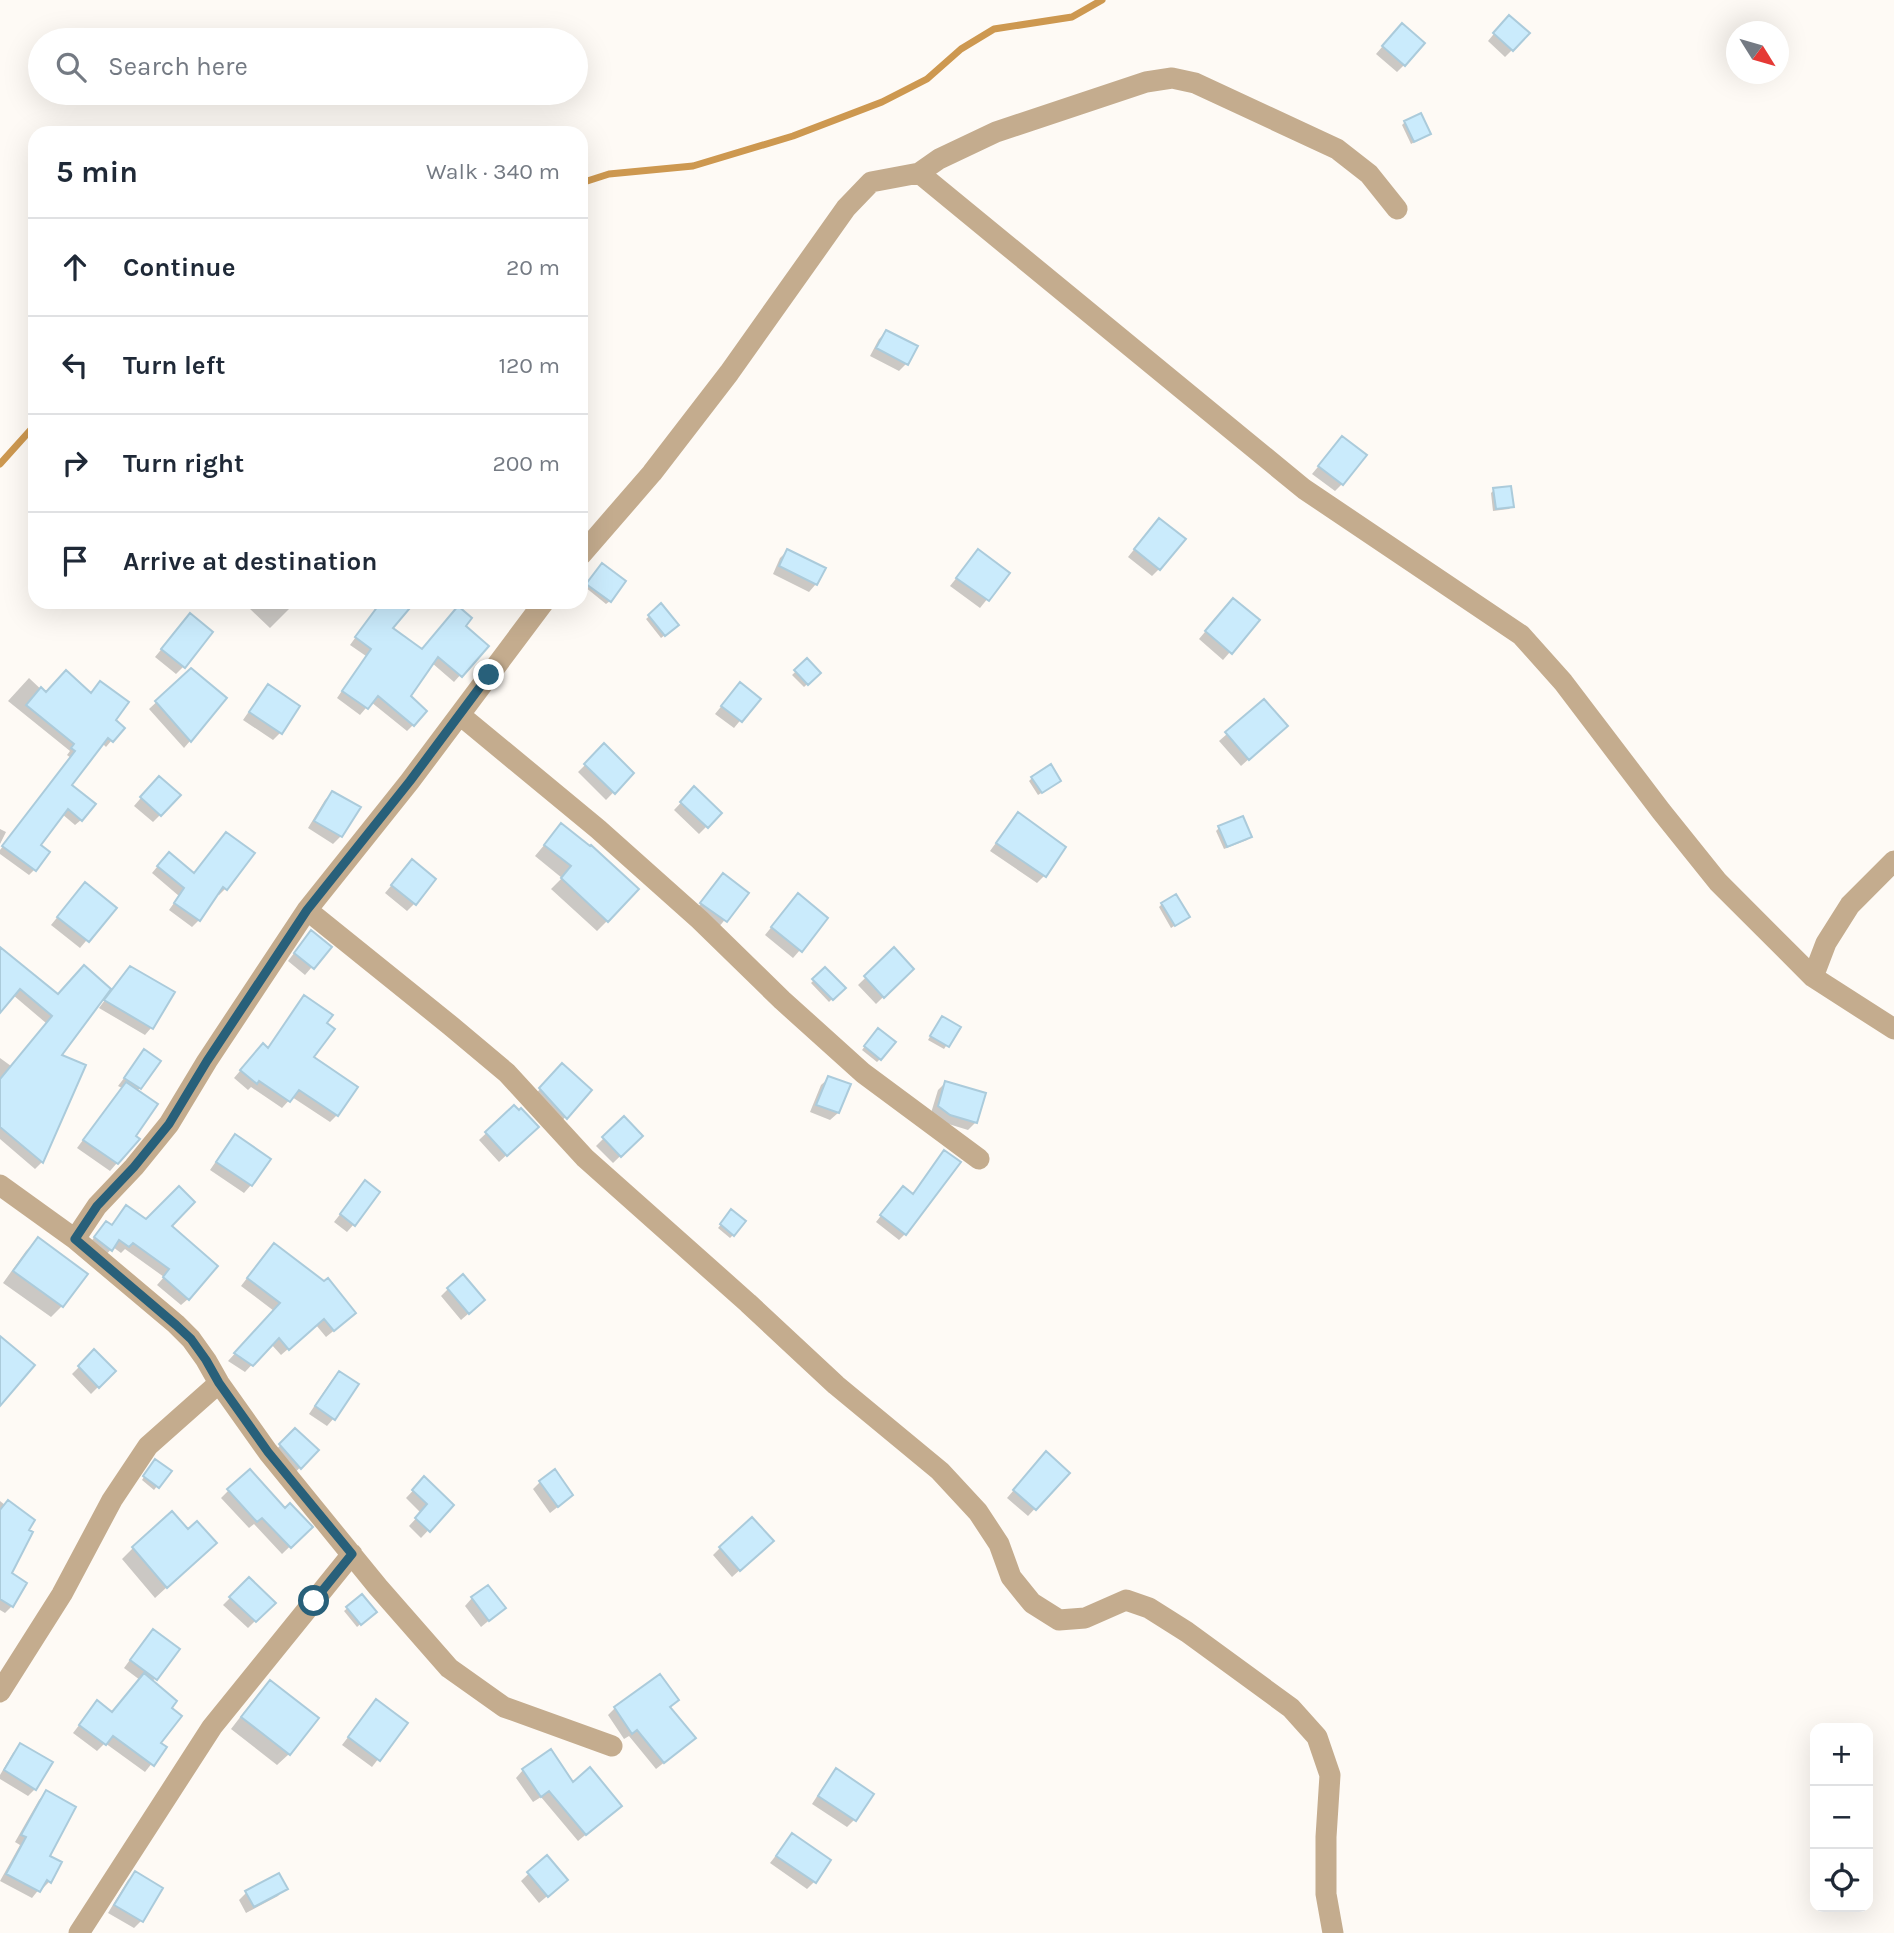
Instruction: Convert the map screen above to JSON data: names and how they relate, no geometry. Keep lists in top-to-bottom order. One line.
{"north":"bottom right","page":{"search":"Search here","heading":["5 min","Walk · 340 m"],"list":[["Continue","20 m"],["Turn left","120 m"],["Turn right","200 m"],"Arrive at destination"],"map_buttons":["+","−"]}}
